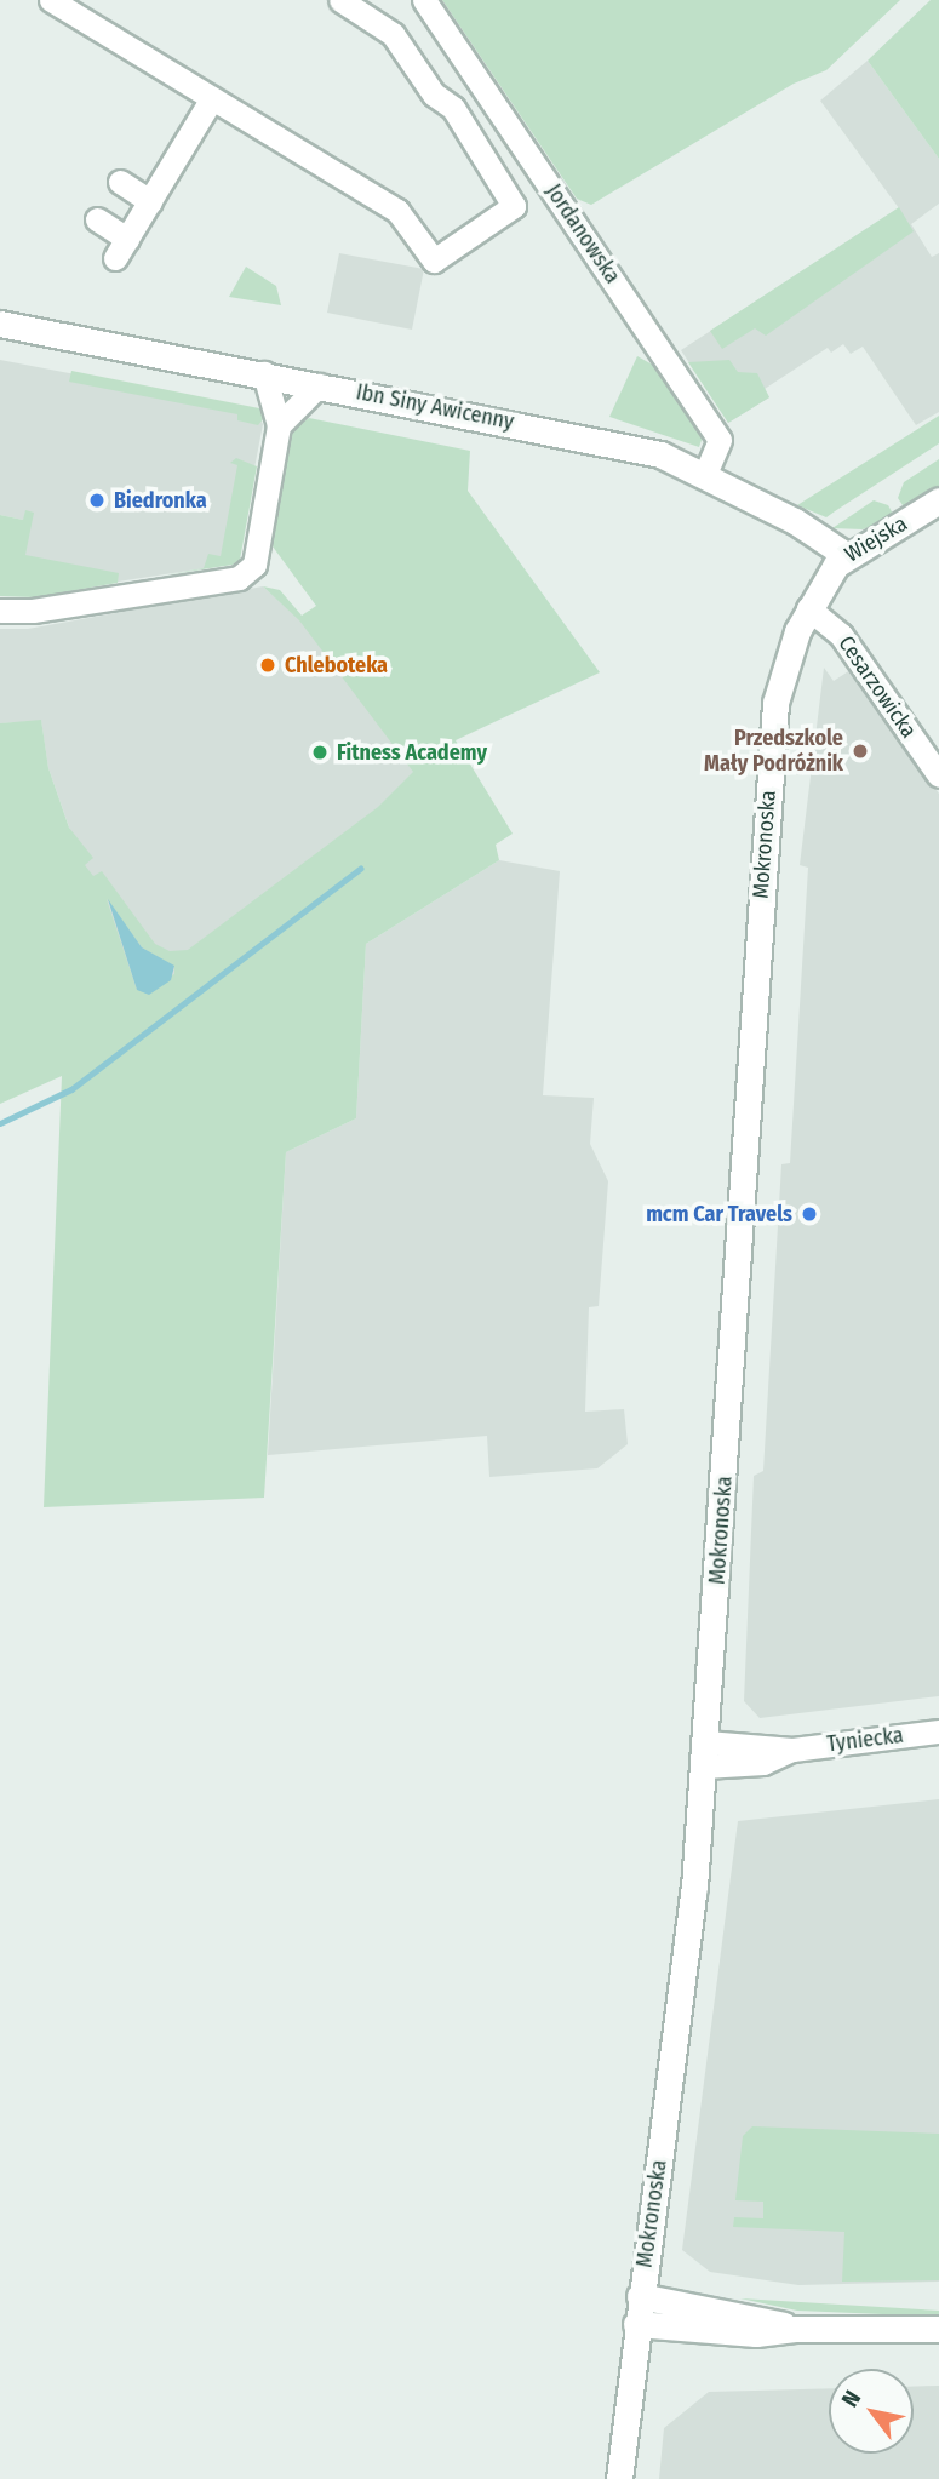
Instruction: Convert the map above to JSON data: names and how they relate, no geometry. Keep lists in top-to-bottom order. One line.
{"streets":{"main road":["Ibn Siny Awicenny","Wiejska","Mokronoska"],"street":["Jordanowska","Cesarzowicka","Tyniecka"]},"crossings":[["Jordanowska","Ibn Siny Awicenny"],["Ibn Siny Awicenny","Wiejska"],["Wiejska","Cesarzowicka"],["Wiejska","Mokronoska"],["Cesarzowicka","Mokronoska"],["Mokronoska","Tyniecka"]],"places":["Biedronka","Chleboteka","Przedszkole Mały Podróżnik","Fitness Academy","mcm Car Travels"],"north":"top left"}
